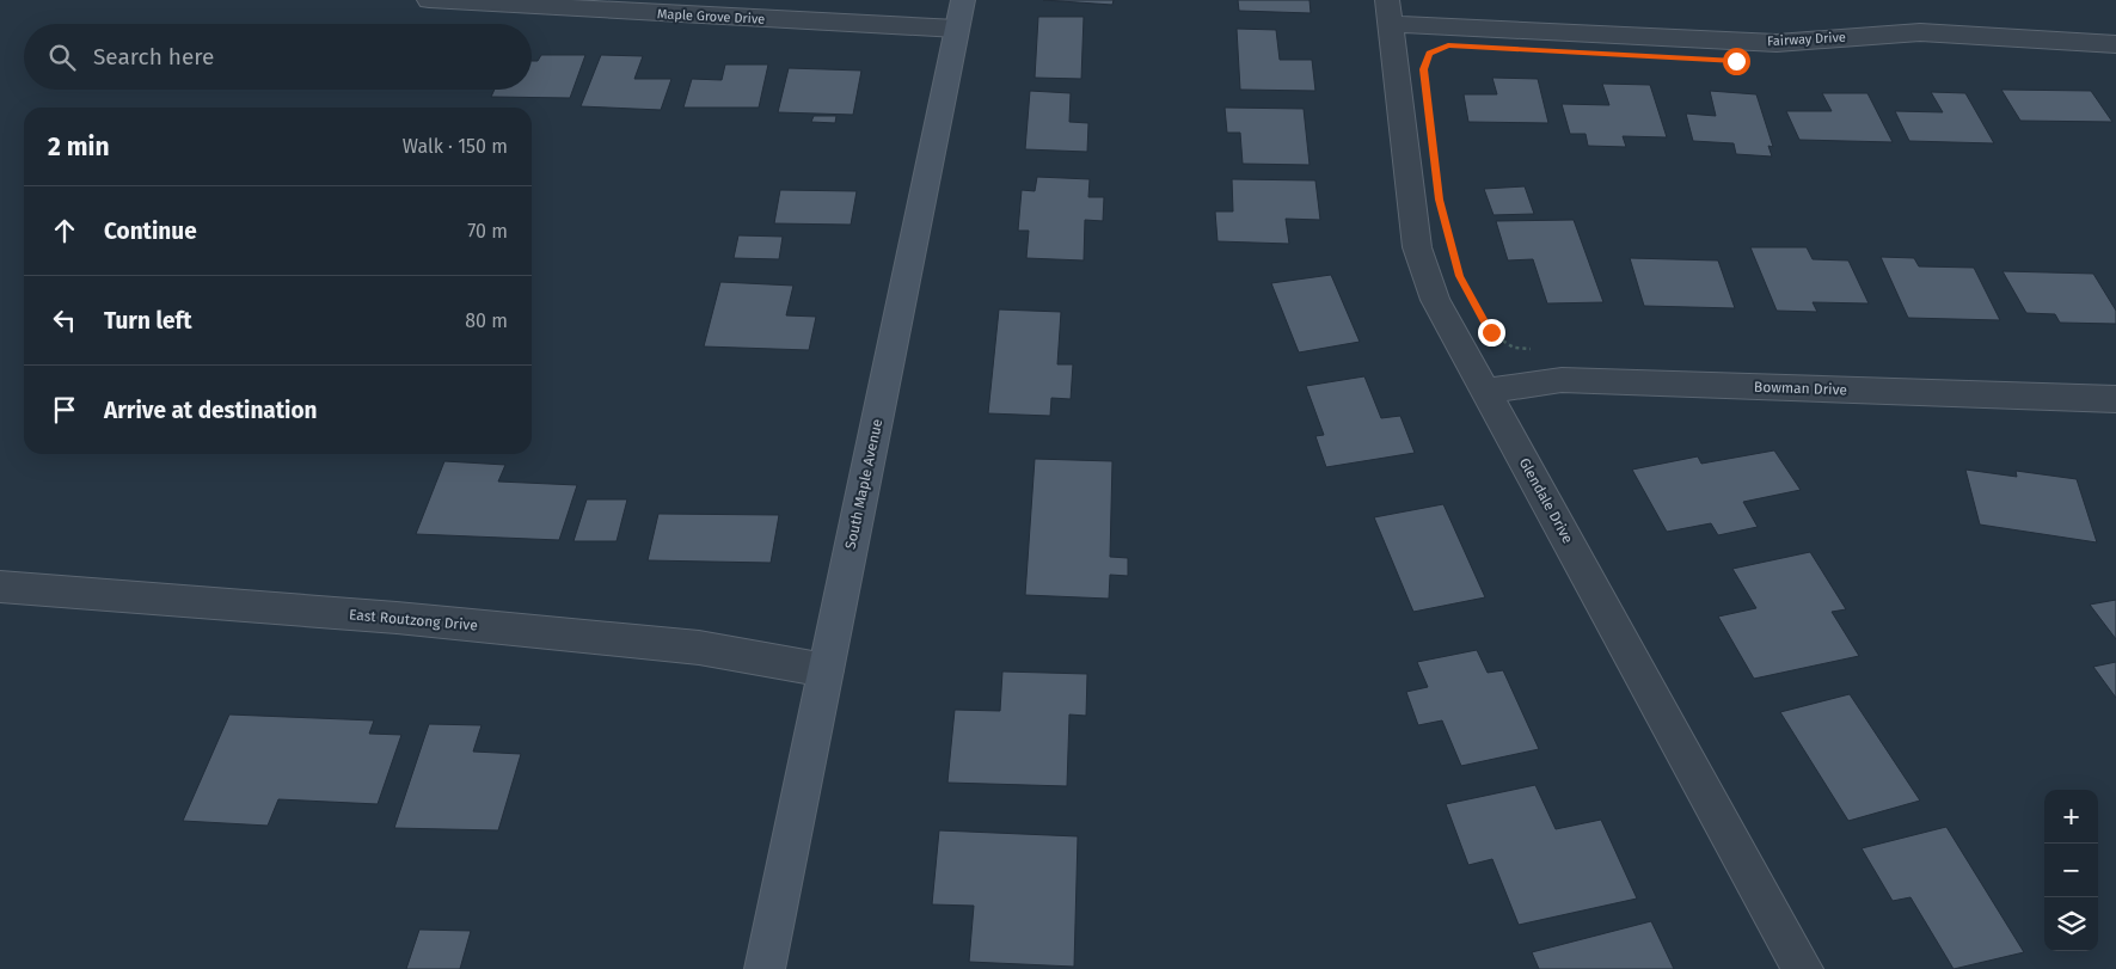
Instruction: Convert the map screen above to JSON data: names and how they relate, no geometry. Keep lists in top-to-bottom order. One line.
{"streets":{"main road":["South Maple Avenue"],"street":["Maple Grove Drive","Fairway Drive","Bowman Drive","Glendale Drive","East Routzong Drive"]},"crossings":[["Maple Grove Drive","South Maple Avenue"],["Fairway Drive","Glendale Drive"],["Bowman Drive","Glendale Drive"],["South Maple Avenue","East Routzong Drive"]],"page":{"search":"Search here","heading":["2 min","Walk · 150 m"],"list":[["Continue","70 m"],["Turn left","80 m"],"Arrive at destination"],"map_buttons":["+","−"]}}
